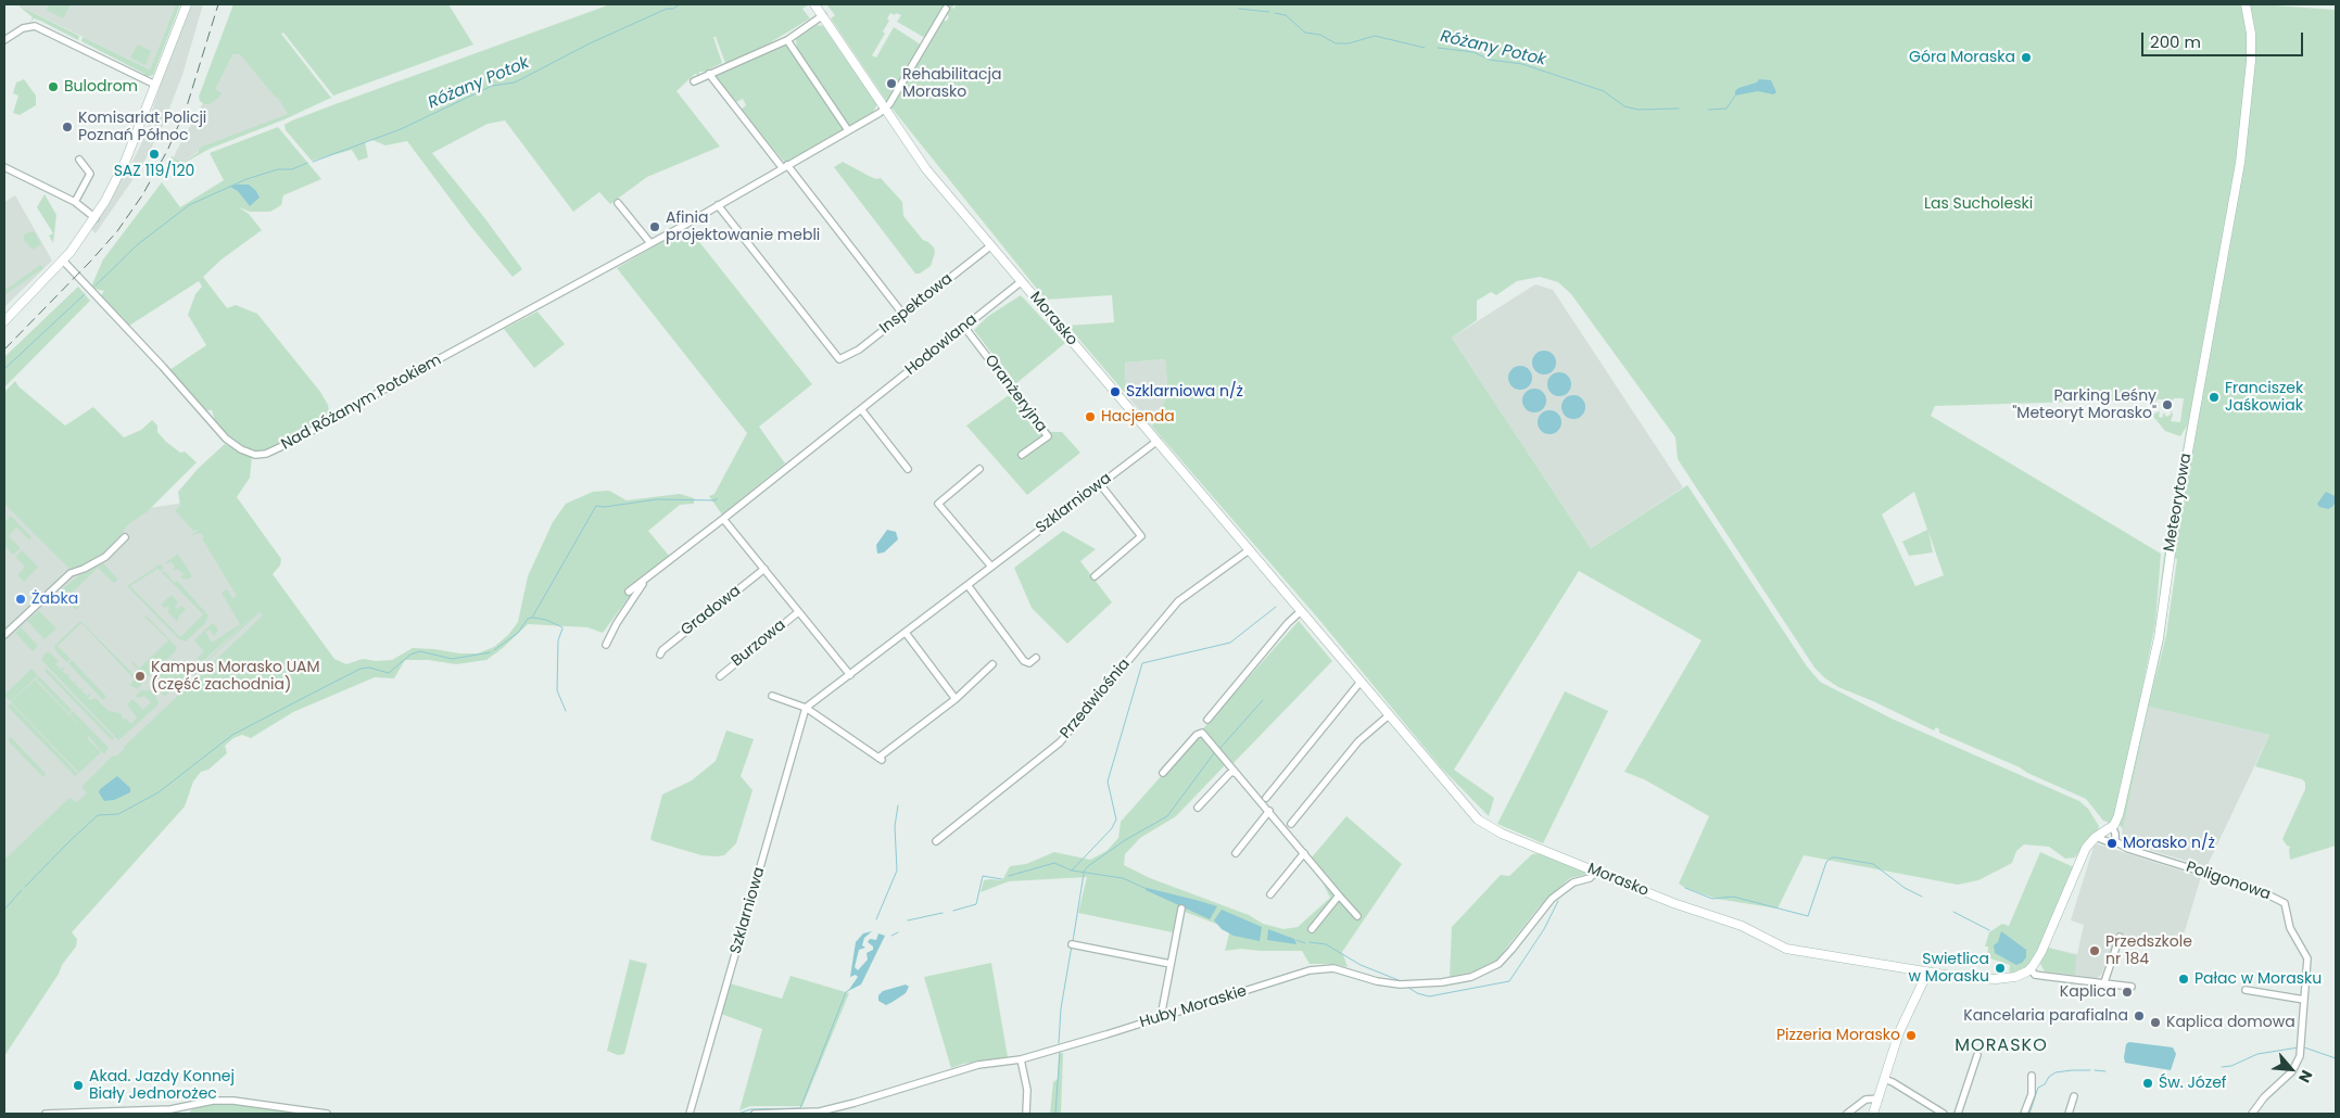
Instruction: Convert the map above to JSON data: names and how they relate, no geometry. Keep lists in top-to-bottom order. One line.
{"streets":{"street":["Inspektowa","Morasko","Hodowlana","Oranżeryjna","Nad Różanym Potokiem","Meteorytowa","Szklarniowa","Gradowa","Burzowa","Przedwiośnia","Poligonowa","Huby Moraskie"]},"crossings":[["Inspektowa","Morasko"],["Inspektowa","Nad Różanym Potokiem"],["Morasko","Hodowlana"],["Morasko","Nad Różanym Potokiem"],["Morasko","Szklarniowa"],["Morasko","Przedwiośnia"],["Morasko","Huby Moraskie"],["Hodowlana","Oranżeryjna"]],"districts":["MORASKO"],"water":["Różany Potok"],"parks":["Las Sucholeski"],"places":["Góra Moraska","Rehabilitacja Morasko","Bulodrom","Komisariat Policji Poznań Północ","SAZ 119/120","Afinia projektowanie mebli","Szklarniowa n/ż","Franciszek Jaśkowiak","Parking Leśny \"Meteoryt Morasko\"","Hacjenda","Żabka","Kampus Morasko UAM (część zachodnia)","Morasko n/ż","Przedszkole nr 184","Swietlica w Morasku","Pałac w Morasku","Kaplica","Kancelaria parafialna","Kaplica domowa","Pizzeria Morasko","Św. Józef","Akad. Jazdy Konnej Biały Jednorożec"],"scale_bar":"200 m","north":"bottom right"}
